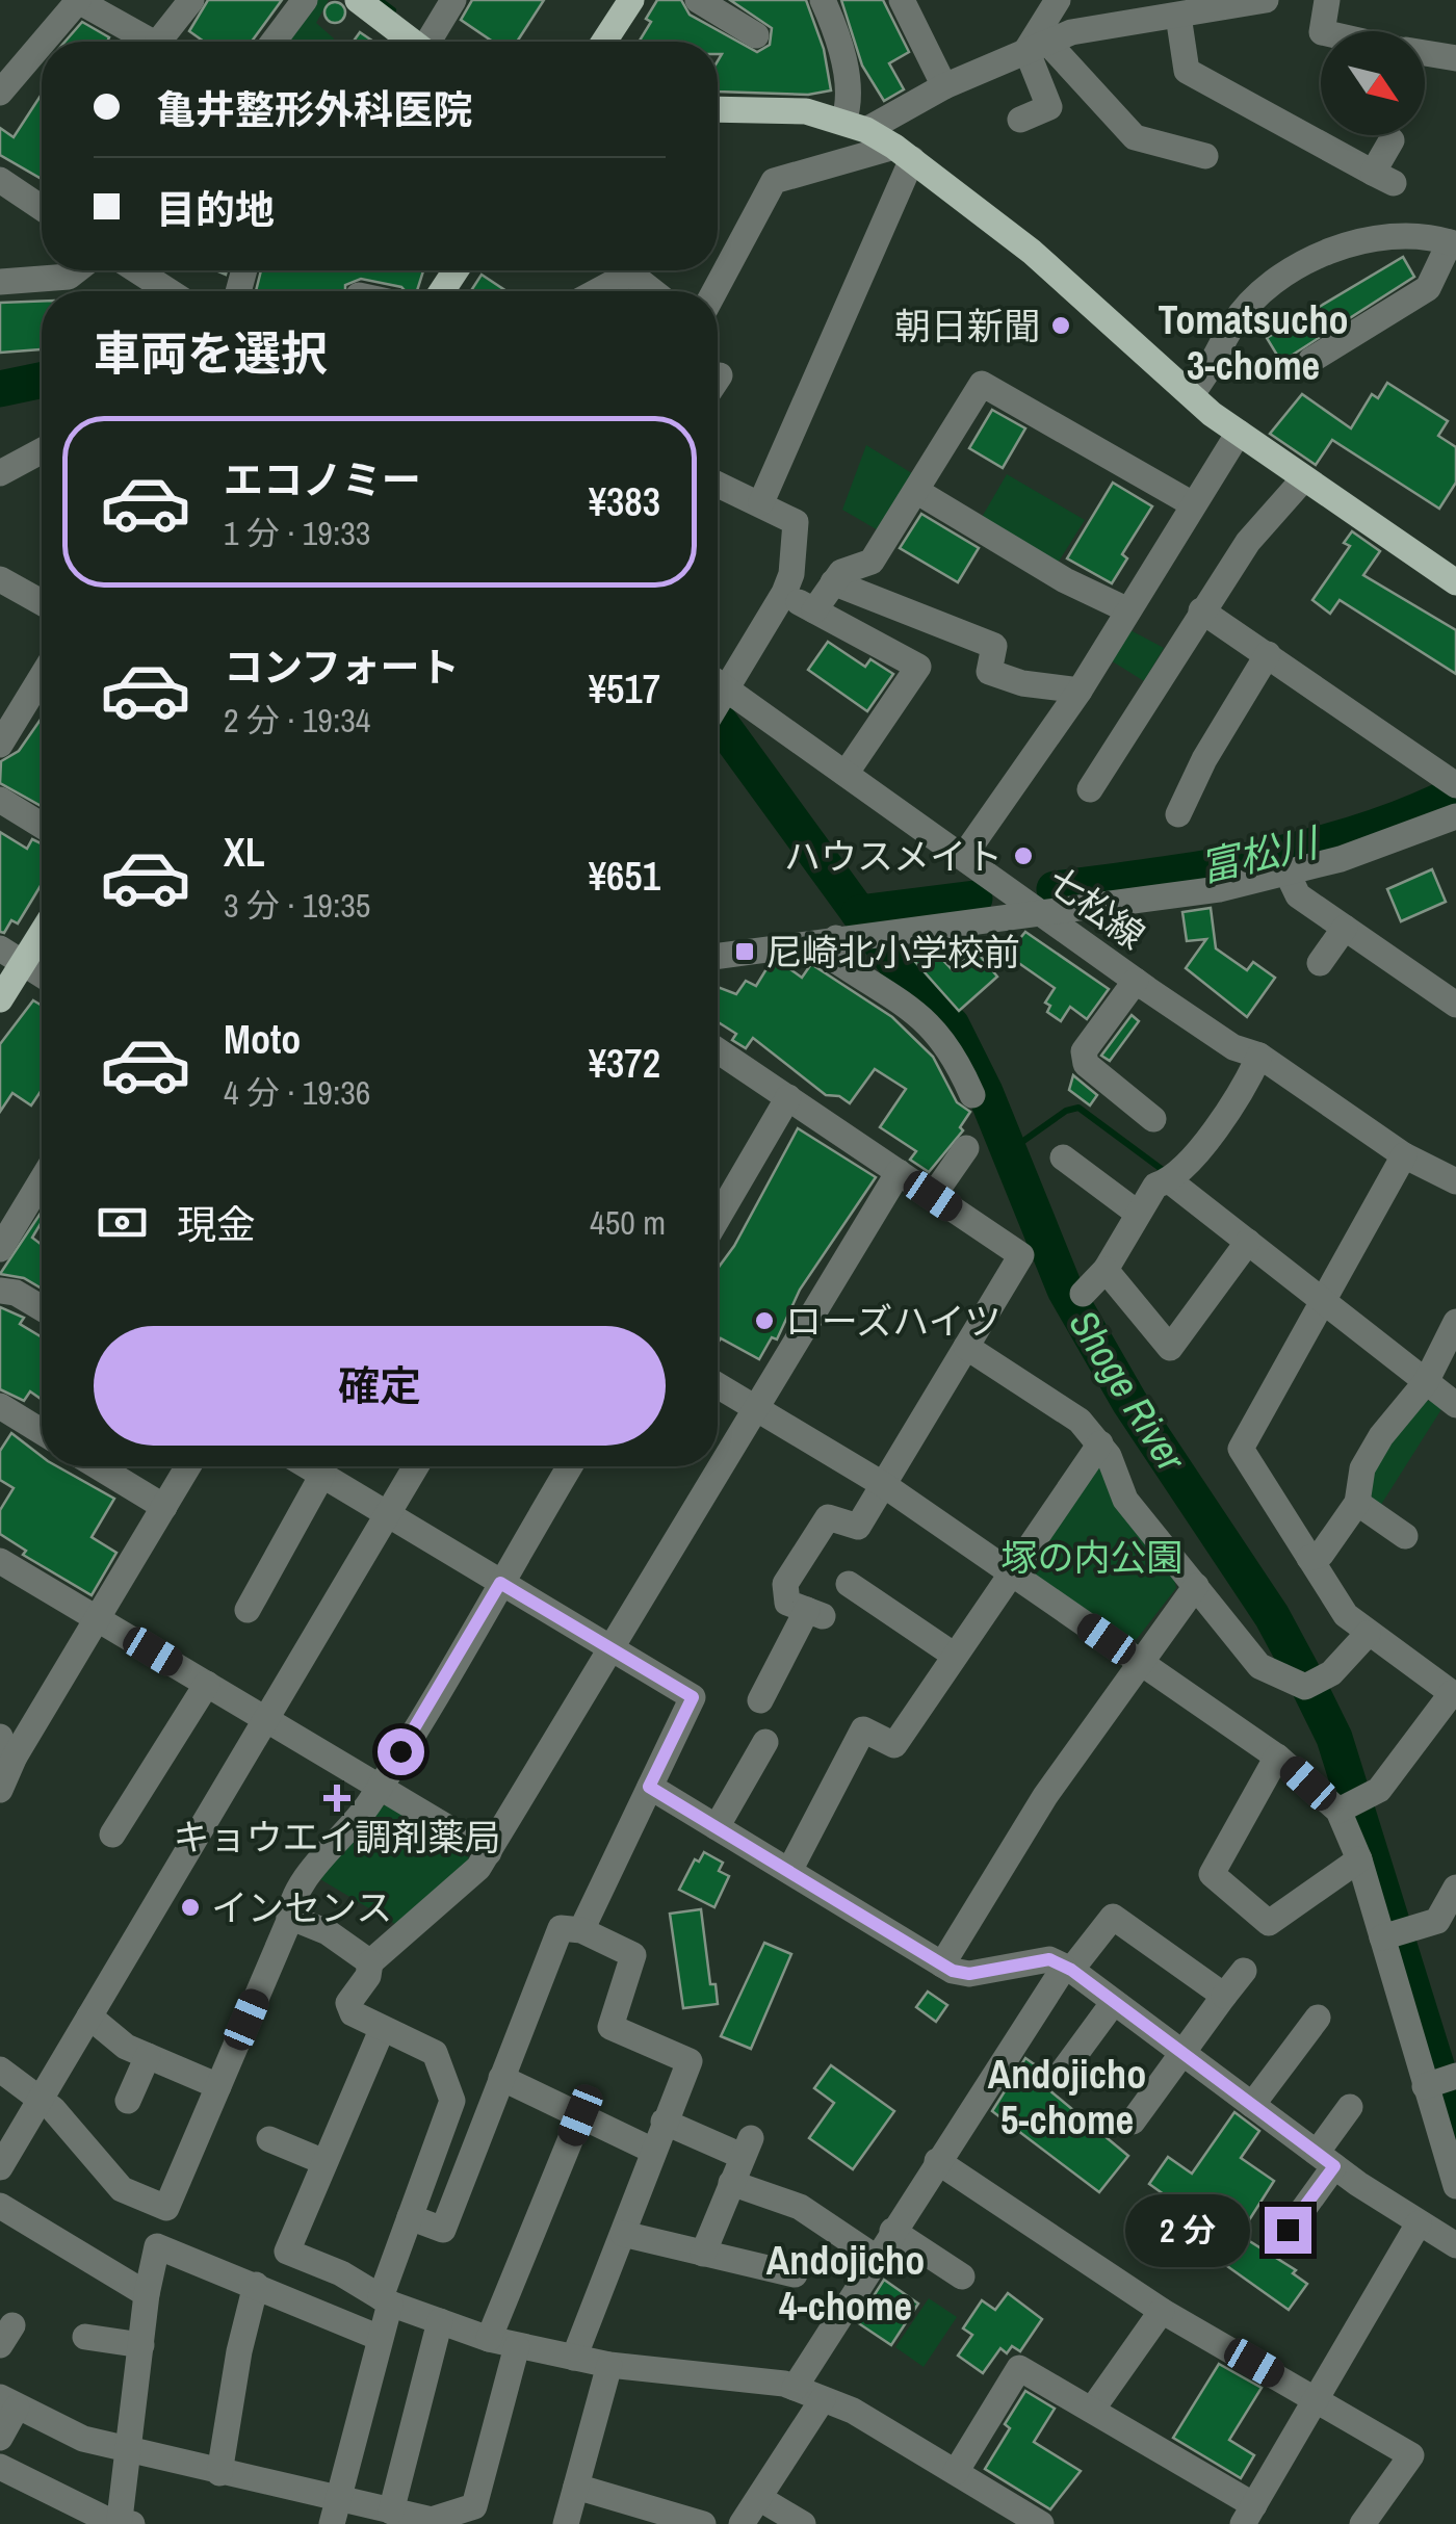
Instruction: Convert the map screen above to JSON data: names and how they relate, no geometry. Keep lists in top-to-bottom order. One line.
{"streets":{"street":["七松線"]},"districts":["Tomatsucho 3-chome","Andojicho 5-chome","Andojicho 4-chome"],"water":["富松川","Shoge River"],"parks":["塚の内公園"],"places":{"other":["朝日新聞","ハウスメイト","ローズハイツ","インセンス"],"transit":["尼崎北小学校前"],"health":["キョウエイ調剤薬局"]},"north":"bottom right","page":{"banner":["亀井整形外科医院","目的地"],"heading":"車両を選択","list":[{"name":"エコノミー","note":"1 分 · 19:33","value":"¥383"},{"name":"コンフォート","note":"2 分 · 19:34","value":"¥517"},{"name":"XL","note":"3 分 · 19:35","value":"¥651"},{"name":"Moto","note":"4 分 · 19:36","value":"¥372"}],"pay":["現金","450 m"],"buttons":"確定","bubble":"2 分"}}
